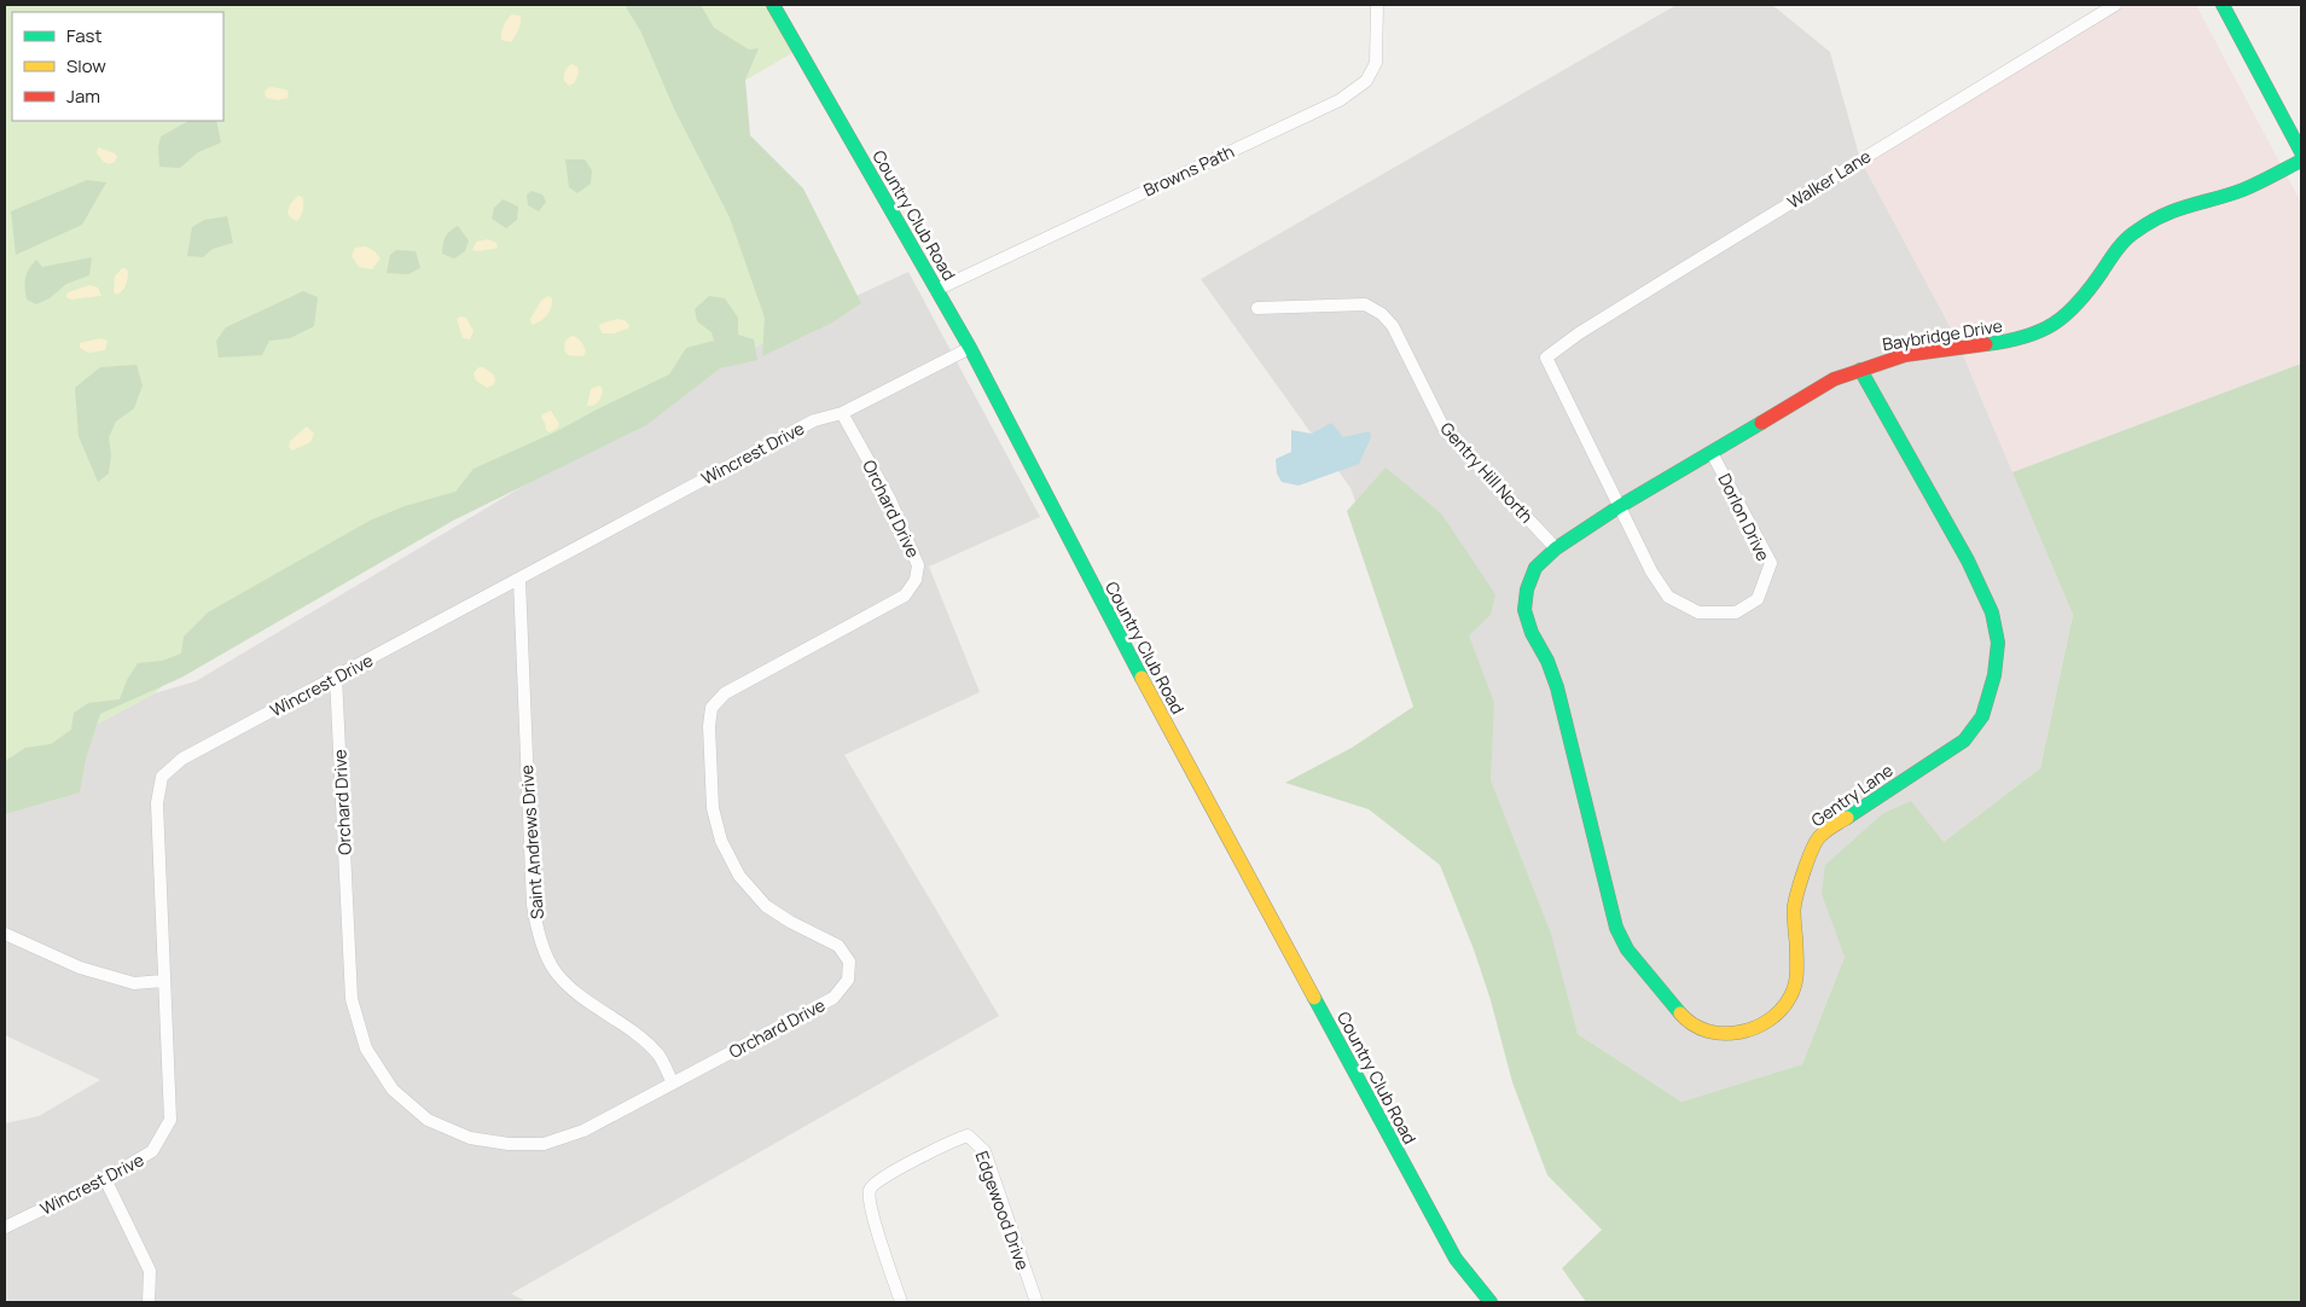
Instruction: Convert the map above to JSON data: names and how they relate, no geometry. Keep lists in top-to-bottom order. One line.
{"streets":{"street":["Browns Path","Walker Lane","Country Club Road","Baybridge Drive","Wincrest Drive","Gentry Hill North","Orchard Drive","Dorlon Drive","Gentry Lane","Saint Andrews Drive","Edgewood Drive"]},"crossings":[["Browns Path","Country Club Road"],["Walker Lane","Baybridge Drive"],["Walker Lane","Dorlon Drive"],["Walker Lane","Gentry Lane"],["Country Club Road","Wincrest Drive"],["Baybridge Drive","Dorlon Drive"],["Baybridge Drive","Gentry Lane"],["Wincrest Drive","Orchard Drive"],["Wincrest Drive","Saint Andrews Drive"],["Gentry Hill North","Gentry Lane"],["Orchard Drive","Saint Andrews Drive"],["Dorlon Drive","Gentry Lane"]],"legend":["Fast","Slow","Jam"]}
